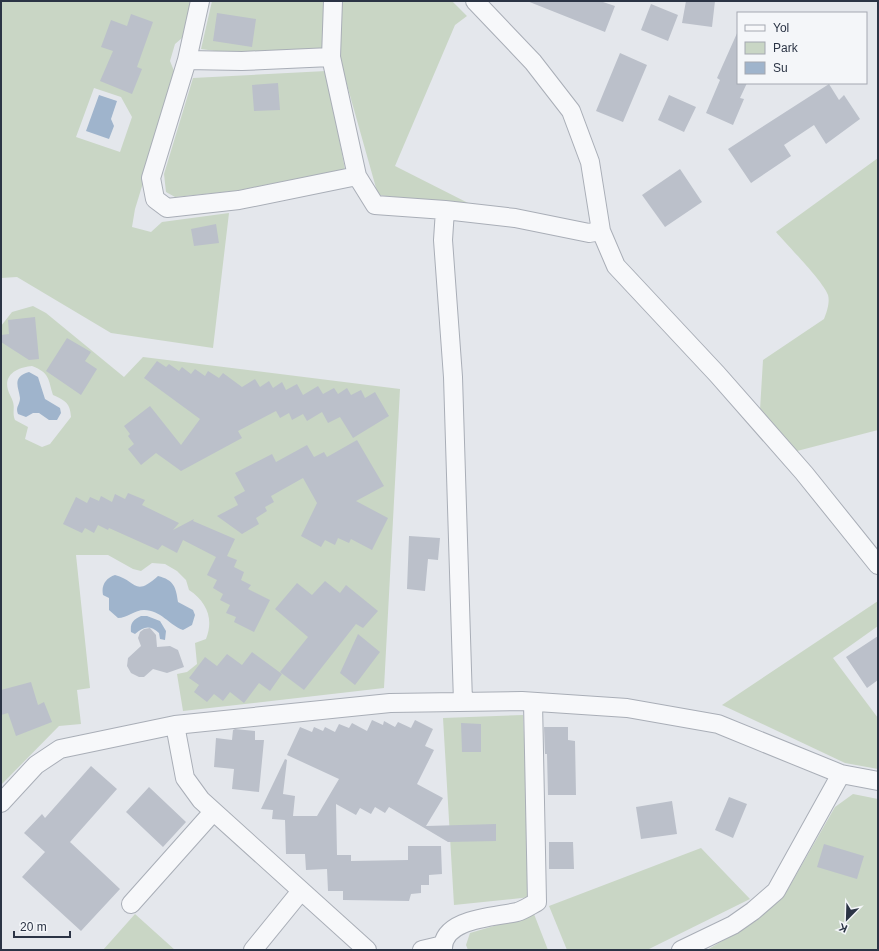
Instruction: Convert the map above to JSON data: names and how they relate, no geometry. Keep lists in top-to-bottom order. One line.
{"legend":["Yol","Park","Su"],"scale_bar":"20 m","north":"bottom left"}
